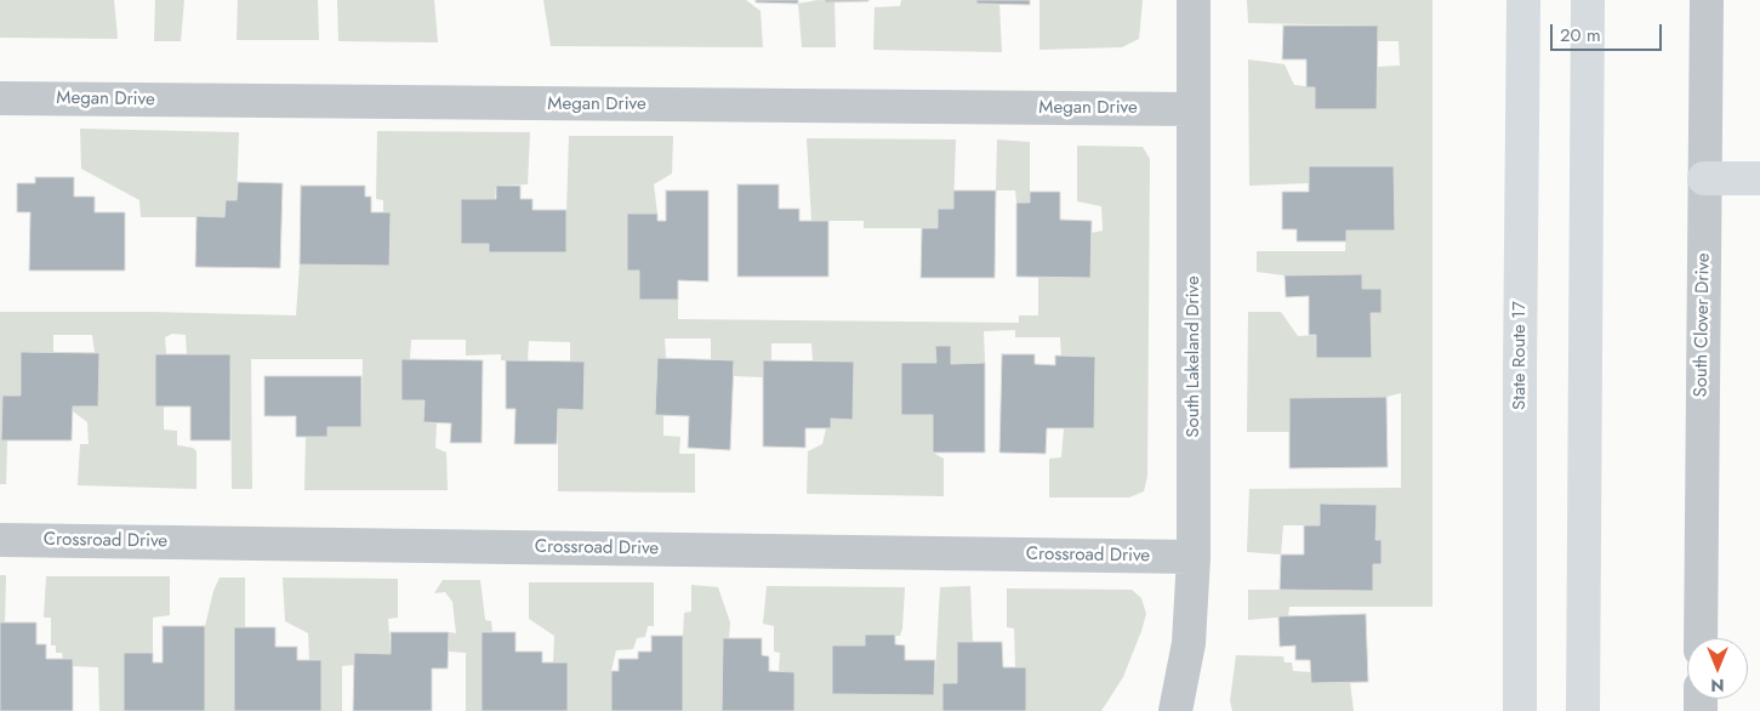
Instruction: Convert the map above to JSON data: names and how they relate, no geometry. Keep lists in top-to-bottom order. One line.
{"streets":{"main road":["State Route 17"],"street":["Megan Drive","South Clover Drive","South Lakeland Drive","Crossroad Drive"]},"crossings":[["Megan Drive","South Lakeland Drive"],["South Lakeland Drive","Crossroad Drive"]],"scale_bar":"20 m","north":"bottom"}
